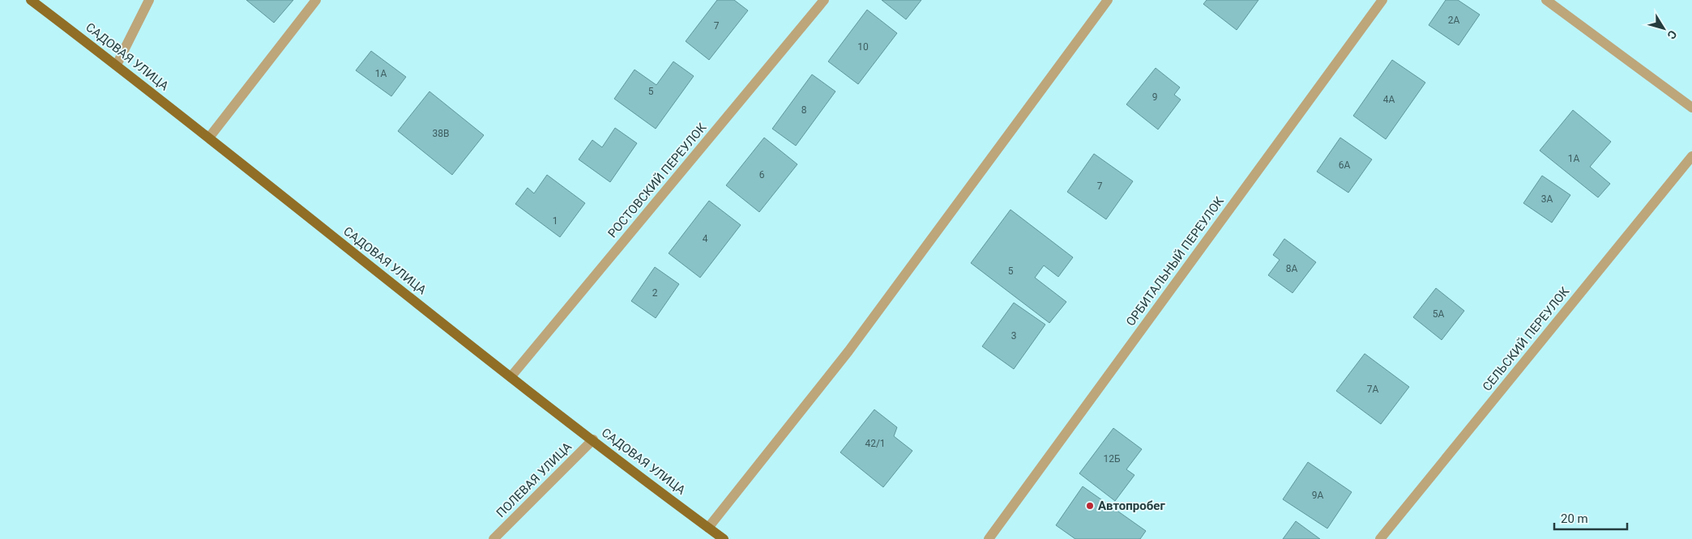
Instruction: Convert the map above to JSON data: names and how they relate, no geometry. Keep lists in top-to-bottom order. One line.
{"streets":{"main road":["САДОВАЯ УЛИЦА"],"street":["РОСТОВСКИЙ ПЕРЕУЛОК","ОРБИТАЛЬНЫЙ ПЕРЕУЛОК","СЕЛЬСКИЙ ПЕРЕУЛОК","ПОЛЕВАЯ УЛИЦА"]},"crossings":[["САДОВАЯ УЛИЦА","РОСТОВСКИЙ ПЕРЕУЛОК"],["САДОВАЯ УЛИЦА","ПОЛЕВАЯ УЛИЦА"]],"places":["Автопробег"],"house_numbers":["2А","7","10","1А","5","9","4А","8","38В","1А","6А","6","7","3А","1","4","8А","5","2","5А","3","7А","42/1","12Б","9А"],"scale_bar":"20 m","north":"bottom right"}
